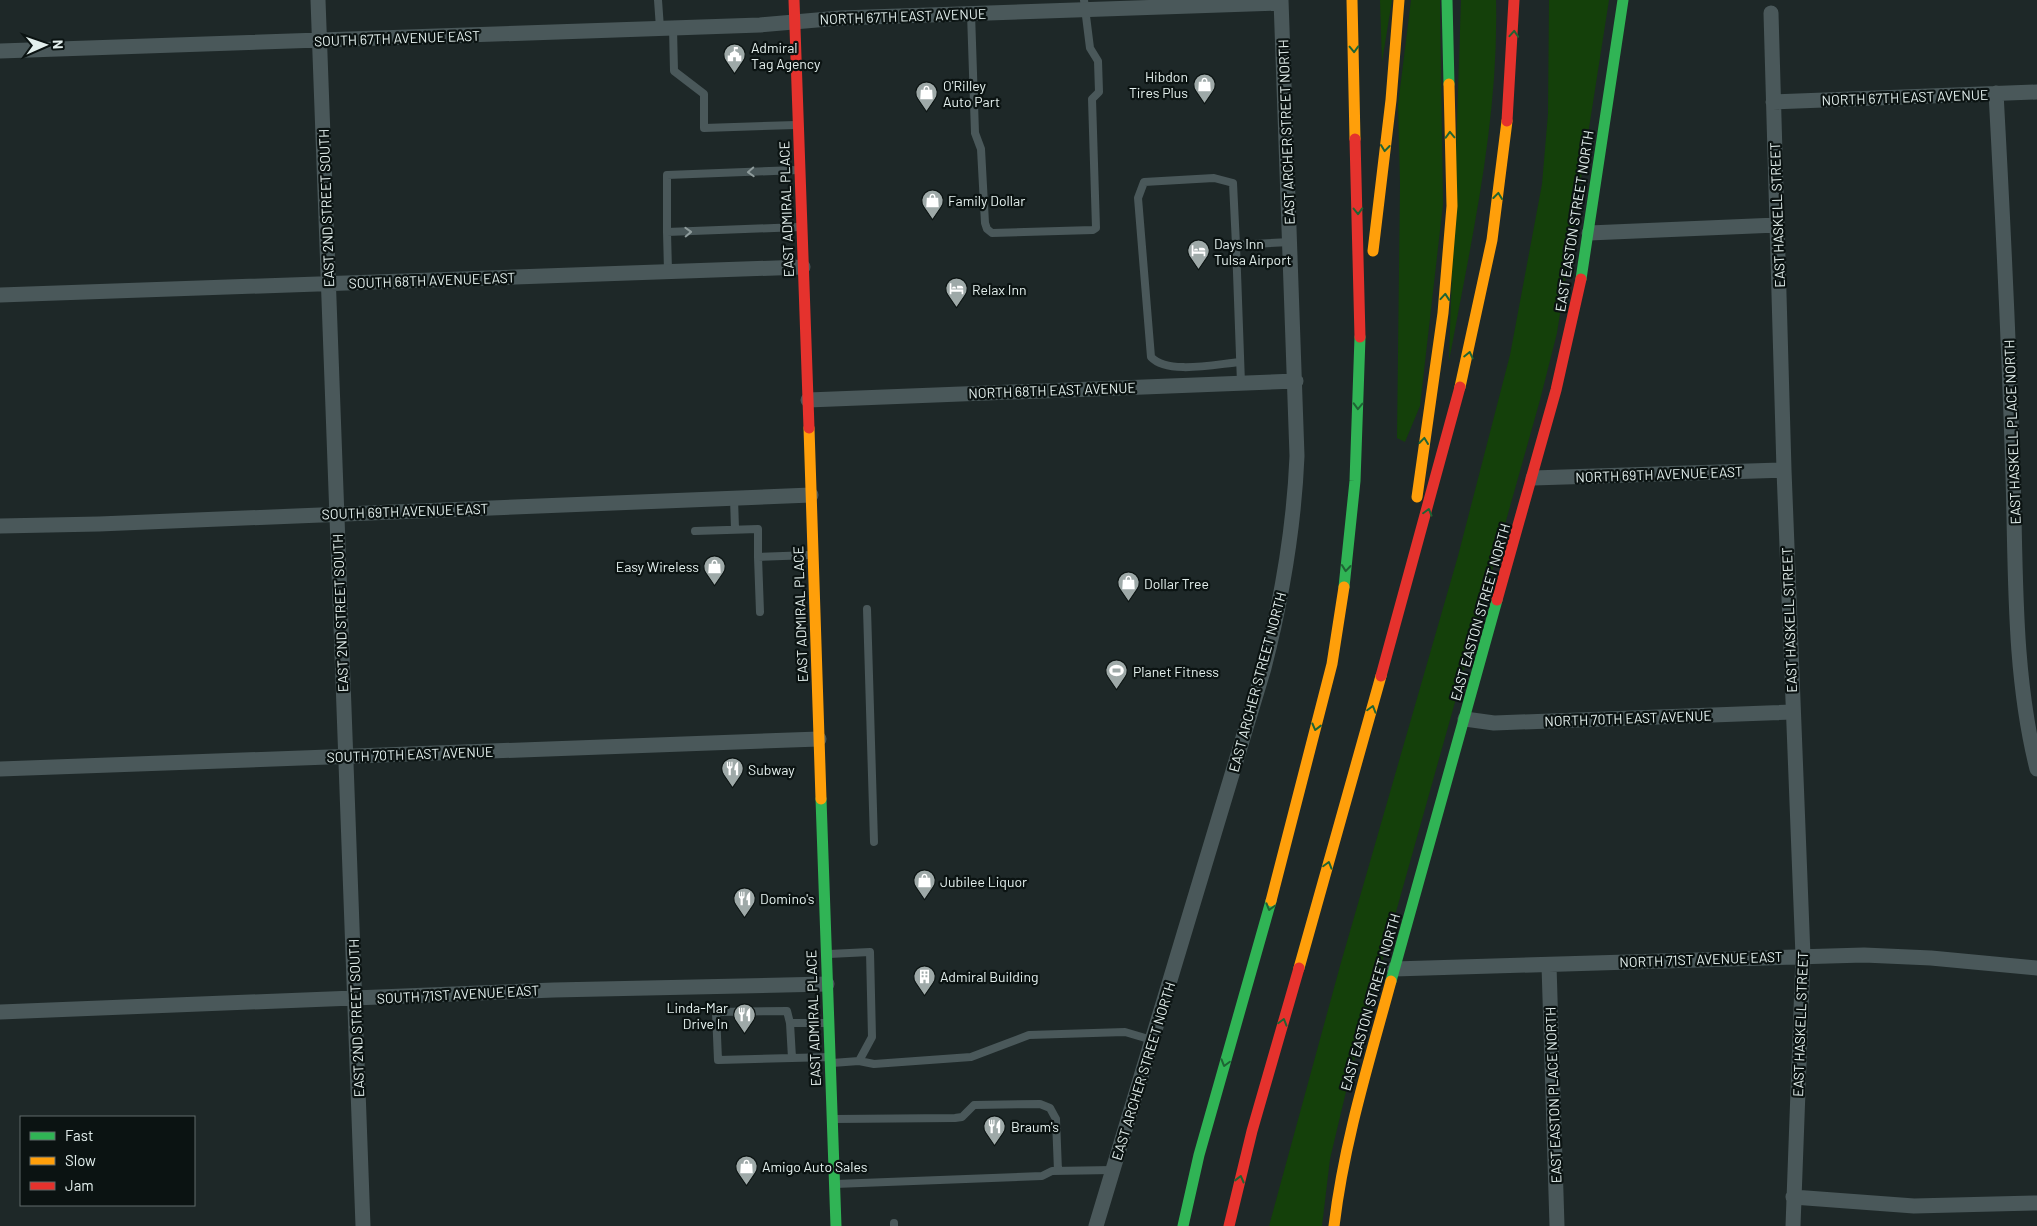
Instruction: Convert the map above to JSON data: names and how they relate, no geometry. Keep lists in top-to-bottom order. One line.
{"streets":{"main road":["EAST ADMIRAL PLACE","EAST EASTON STREET NORTH"],"street":["NORTH 67TH EAST AVENUE","SOUTH 67TH AVENUE EAST","EAST ARCHER STREET NORTH","EAST 2ND STREET SOUTH","EAST HASKELL STREET","SOUTH 68TH AVENUE EAST","NORTH 68TH EAST AVENUE","EAST HASKELL PLACE NORTH","NORTH 69TH AVENUE EAST","SOUTH 69TH AVENUE EAST","NORTH 70TH EAST AVENUE","SOUTH 70TH EAST AVENUE","NORTH 71ST AVENUE EAST","SOUTH 71ST AVENUE EAST","EAST EASTON PLACE NORTH"]},"crossings":[["NORTH 67TH EAST AVENUE","SOUTH 67TH AVENUE EAST"],["NORTH 67TH EAST AVENUE","EAST ARCHER STREET NORTH"],["NORTH 67TH EAST AVENUE","EAST ADMIRAL PLACE"],["NORTH 67TH EAST AVENUE","EAST HASKELL STREET"],["NORTH 67TH EAST AVENUE","EAST HASKELL PLACE NORTH"],["SOUTH 67TH AVENUE EAST","EAST 2ND STREET SOUTH"],["SOUTH 67TH AVENUE EAST","EAST ADMIRAL PLACE"],["EAST ARCHER STREET NORTH","NORTH 68TH EAST AVENUE"],["EAST 2ND STREET SOUTH","SOUTH 68TH AVENUE EAST"],["EAST 2ND STREET SOUTH","SOUTH 69TH AVENUE EAST"],["EAST 2ND STREET SOUTH","SOUTH 70TH EAST AVENUE"],["EAST 2ND STREET SOUTH","SOUTH 71ST AVENUE EAST"],["EAST ADMIRAL PLACE","SOUTH 68TH AVENUE EAST"],["EAST ADMIRAL PLACE","NORTH 68TH EAST AVENUE"],["EAST ADMIRAL PLACE","SOUTH 69TH AVENUE EAST"],["EAST ADMIRAL PLACE","SOUTH 70TH EAST AVENUE"],["EAST ADMIRAL PLACE","SOUTH 71ST AVENUE EAST"],["EAST HASKELL STREET","NORTH 69TH AVENUE EAST"],["EAST HASKELL STREET","NORTH 70TH EAST AVENUE"],["EAST HASKELL STREET","NORTH 71ST AVENUE EAST"],["EAST EASTON STREET NORTH","NORTH 69TH AVENUE EAST"],["EAST EASTON STREET NORTH","NORTH 70TH EAST AVENUE"],["EAST EASTON STREET NORTH","NORTH 71ST AVENUE EAST"],["NORTH 71ST AVENUE EAST","EAST EASTON PLACE NORTH"]],"places":{"public building":["Admiral Tag Agency"],"shop":["Hibdon Tires Plus","O'Rilley Auto Part","Family Dollar","Easy Wireless","Dollar Tree","Jubilee Liquor","Amigo Auto Sales"],"hotel":["Days Inn Tulsa Airport","Relax Inn"],"sports":["Planet Fitness"],"restaurant":["Subway","Domino's","Linda-Mar Drive In","Braum's"],"building":["Admiral Building"]},"legend":["Fast","Slow","Jam"],"north":"right"}
